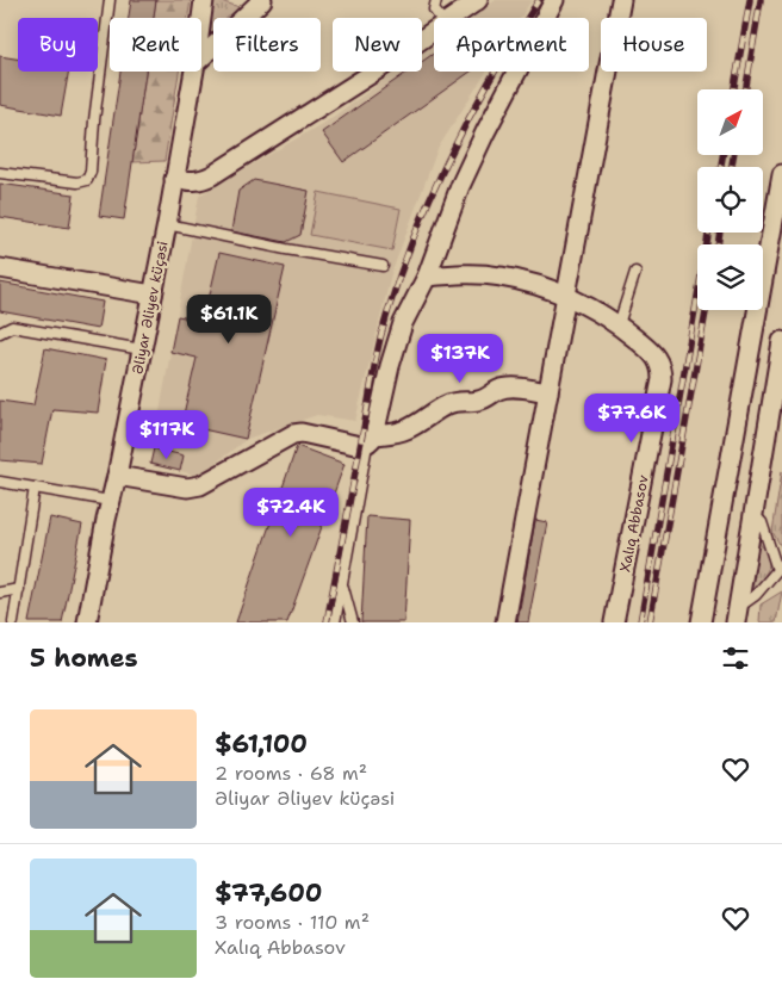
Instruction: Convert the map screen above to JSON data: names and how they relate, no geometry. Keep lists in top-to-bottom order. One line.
{"streets":{"street":["Əliyar Əliyev küçəsi","Xalıq Abbasov"]},"north":"top right","page":{"chip":["Buy","Rent","Filters","New","Apartment","House"],"price":["$61.1K","$137K","$77.6K","$117K","$72.4K"],"heading":"5 homes","list":[{"name":"$61,100","note":"2 rooms · 68 m² · Əliyar Əliyev küçəsi"},{"name":"$77,600","note":"3 rooms · 110 m² · Xalıq Abbasov"}]}}
